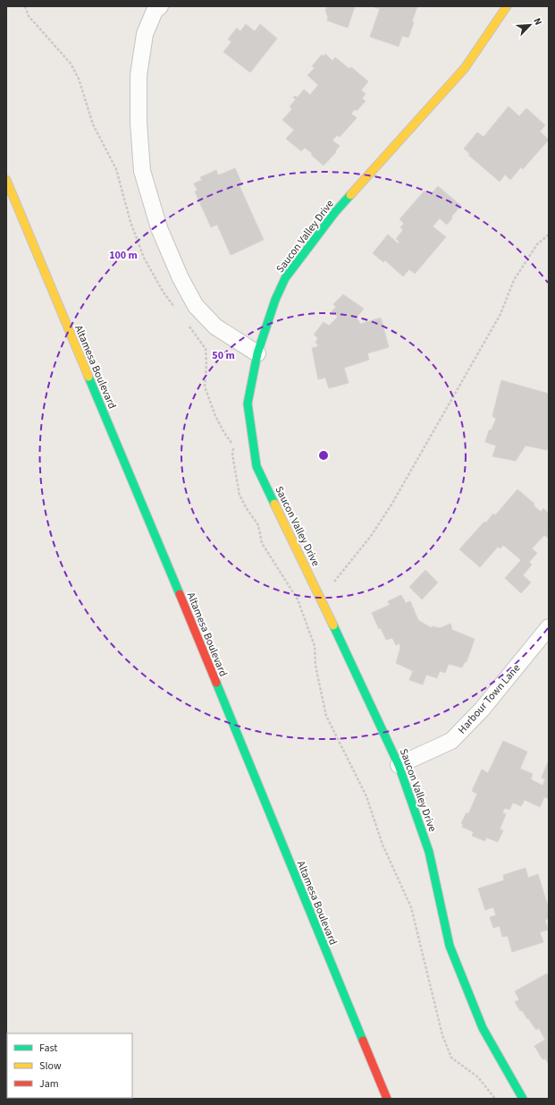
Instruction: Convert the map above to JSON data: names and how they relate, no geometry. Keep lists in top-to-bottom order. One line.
{"streets":{"street":["Saucon Valley Drive","Altamesa Boulevard","Harbour Town Lane"]},"crossings":[["Saucon Valley Drive","Harbour Town Lane"]],"legend":["Fast","Slow","Jam"],"north":"top right","rings":["100 m","50 m"]}
